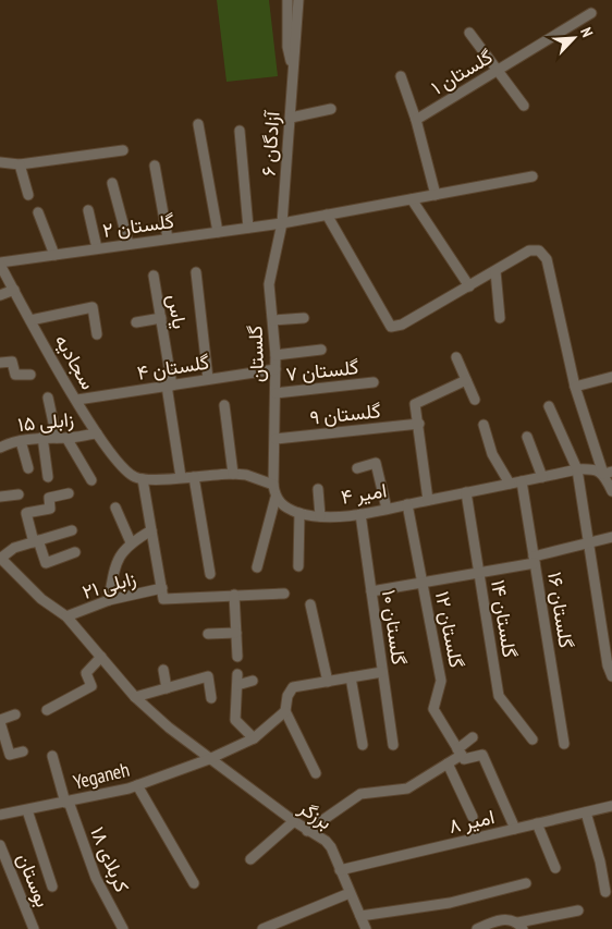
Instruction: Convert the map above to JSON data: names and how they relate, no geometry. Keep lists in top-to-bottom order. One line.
{"streets":{"street":["گلستان ۱","آزادگان ۶","گلستان ۲","یاس","گلستان","سجادیه","گلستان ۴","گلستان ۷","گلستان ۹","زابلی ۱۵","امیر ۴","زابلی ۲۱","گلستان ۱۶","گلستان ۱۴","گلستان ۱۰","گلستان ۱۲","Yeganeh","برزگر","امیر ۸","کربلای ۱۸","بوستان"]},"crossings":[["آزادگان ۶","گلستان ۲"],["آزادگان ۶","گلستان"],["گلستان ۲","گلستان"],["گلستان ۲","سجادیه"],["یاس","گلستان ۴"],["گلستان","گلستان ۴"],["گلستان","گلستان ۷"],["گلستان","گلستان ۹"],["سجادیه","گلستان ۴"],["سجادیه","زابلی ۱۵"],["امیر ۴","گلستان ۱۶"],["امیر ۴","گلستان ۱۴"],["امیر ۴","گلستان ۱۰"],["امیر ۴","گلستان ۱۲"],["زابلی ۲۱","برزگر"],["Yeganeh","برزگر"],["Yeganeh","کربلای ۱۸"],["برزگر","امیر ۸"]],"north":"top right"}
